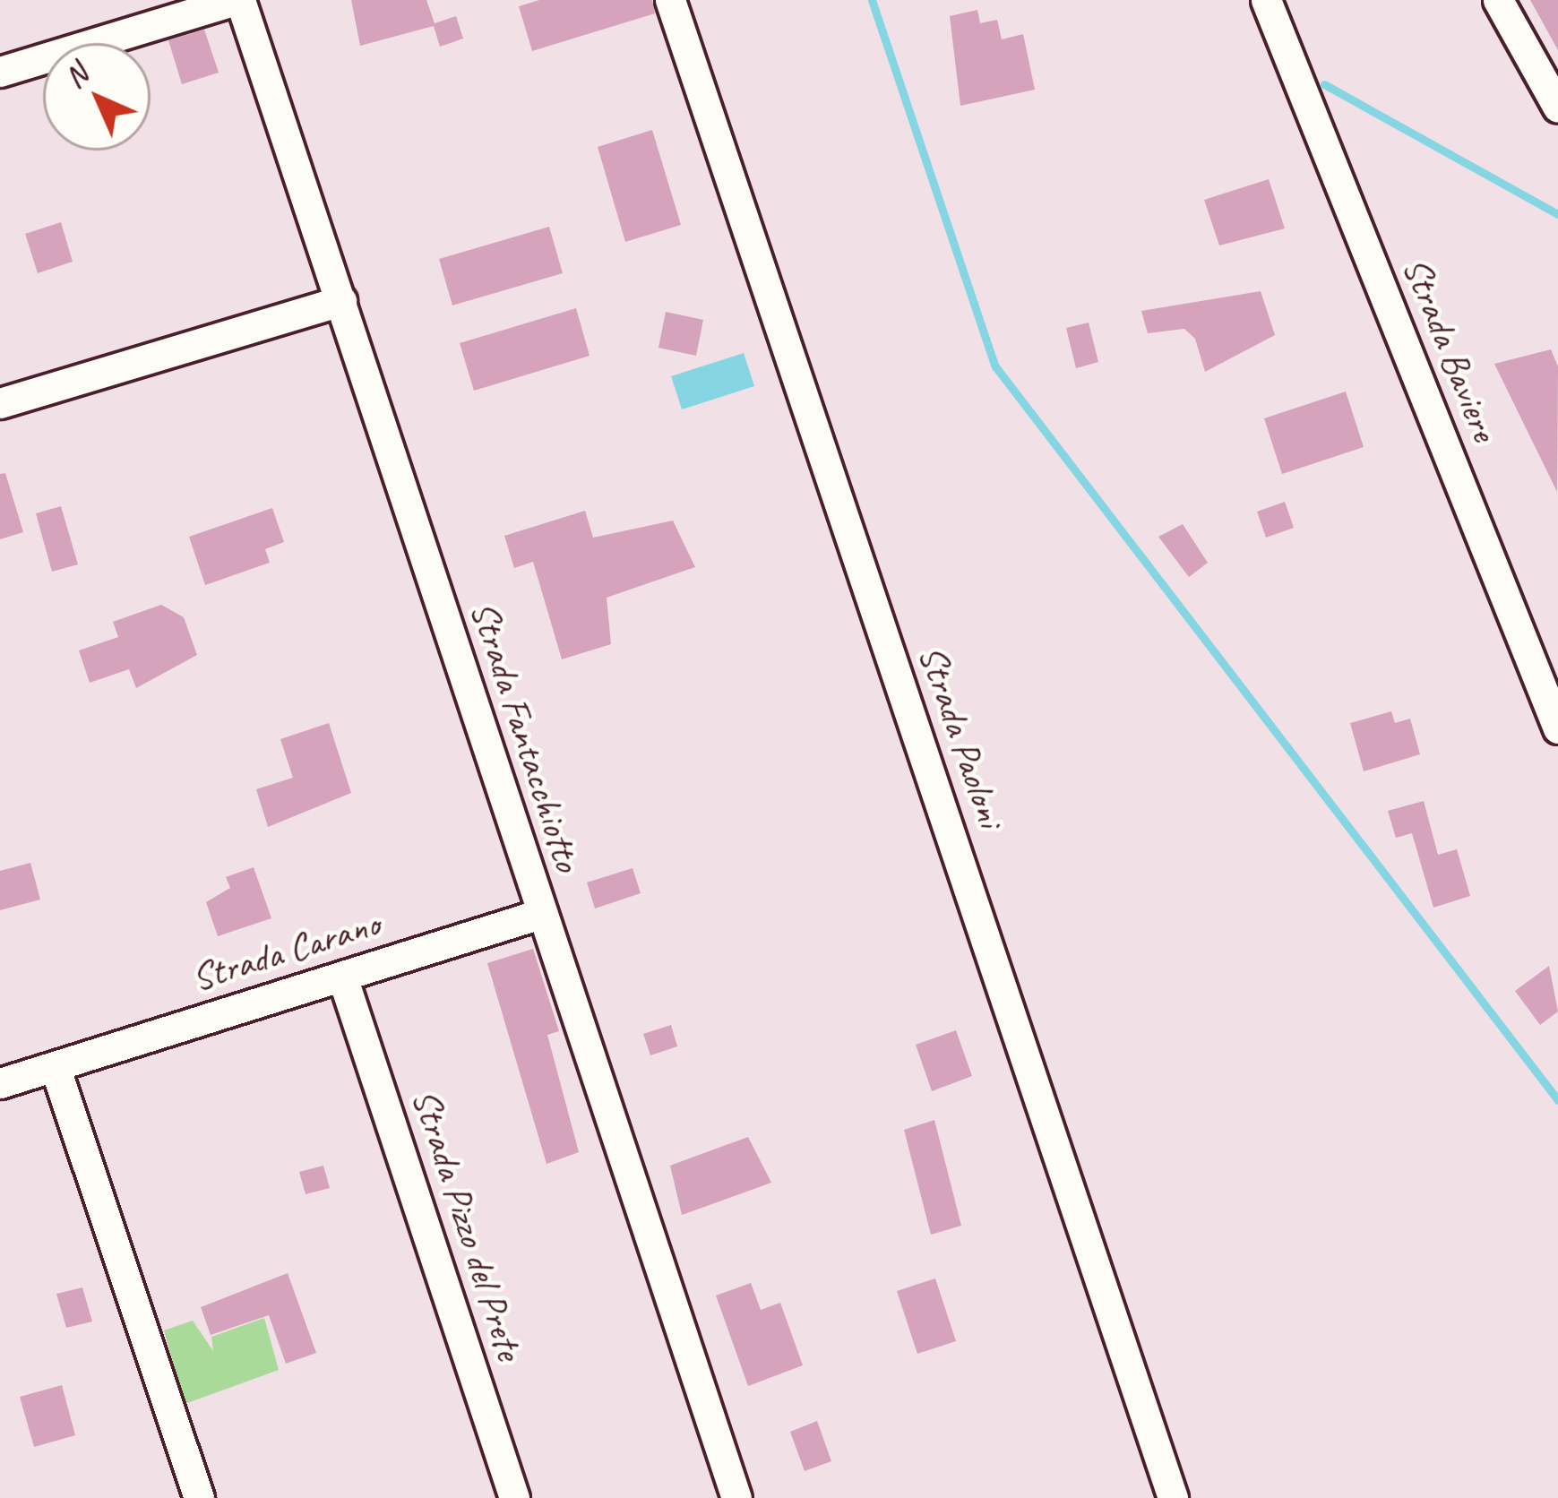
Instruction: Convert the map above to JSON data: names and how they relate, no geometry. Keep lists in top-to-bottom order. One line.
{"streets":{"street":["Strada Baviere","Strada Fantacchiotto","Strada Paoloni","Strada Carano","Strada Pizzo del Prete"]},"crossings":[["Strada Fantacchiotto","Strada Carano"],["Strada Carano","Strada Pizzo del Prete"]],"north":"top left"}
